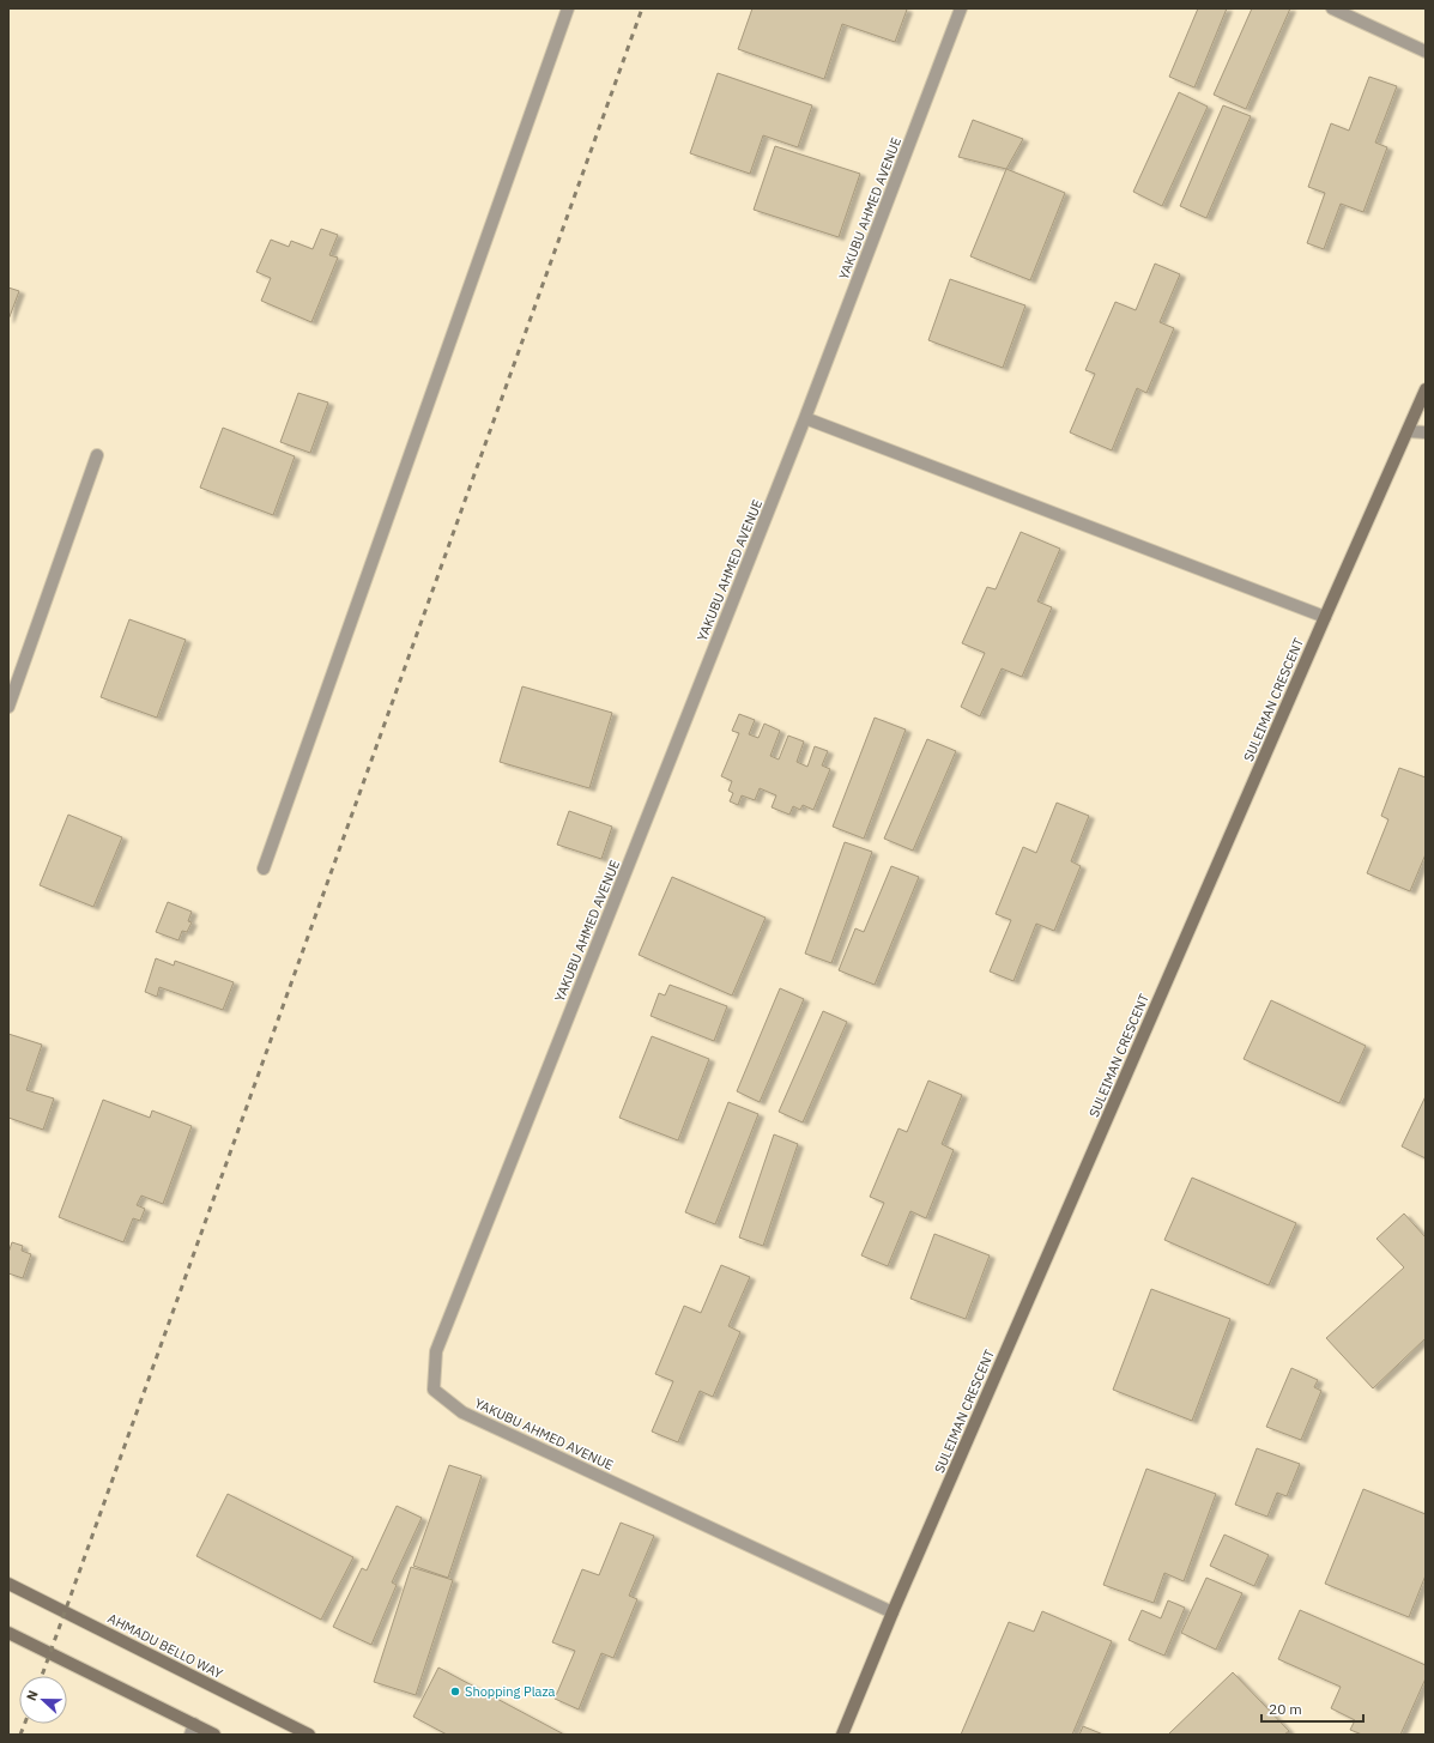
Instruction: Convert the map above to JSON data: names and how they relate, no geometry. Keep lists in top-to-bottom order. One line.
{"streets":{"street":["YAKUBU AHMED AVENUE","SULEIMAN CRESCENT","AHMADU BELLO WAY"]},"crossings":[["YAKUBU AHMED AVENUE","SULEIMAN CRESCENT"]],"places":["Shopping Plaza"],"scale_bar":"20 m","north":"left"}
